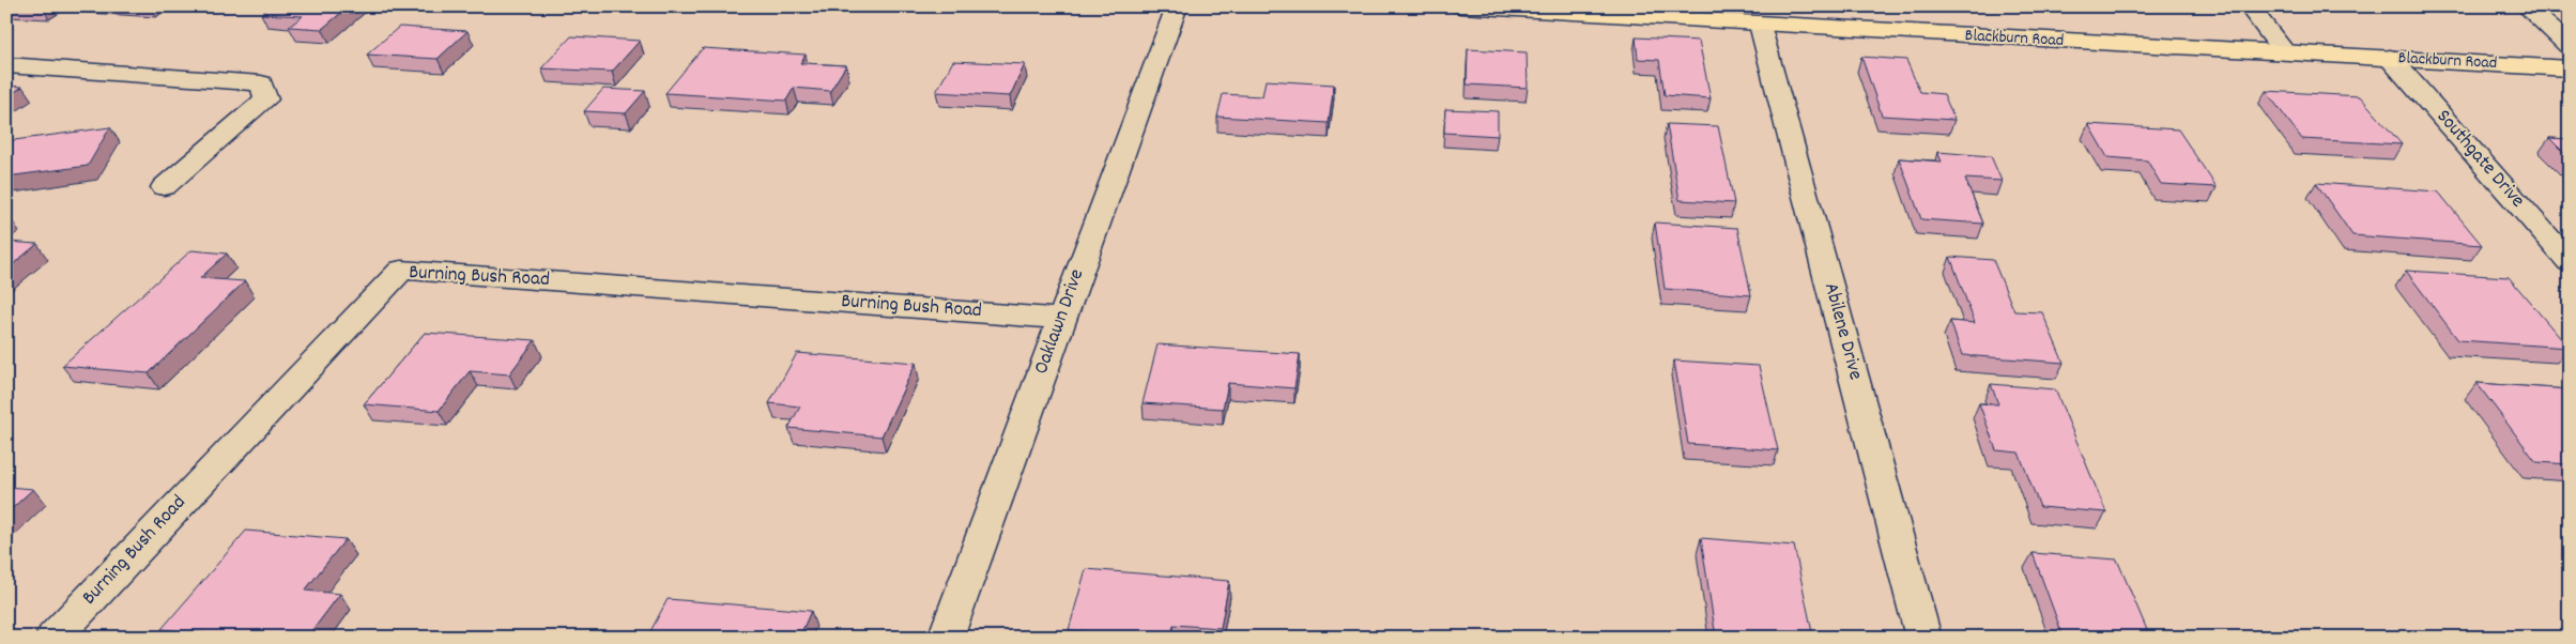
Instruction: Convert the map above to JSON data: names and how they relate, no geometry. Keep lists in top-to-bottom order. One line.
{"streets":{"main road":["Blackburn Road"],"street":["Southgate Drive","Burning Bush Road","Oaklawn Drive","Abilene Drive"]},"crossings":[["Blackburn Road","Southgate Drive"],["Blackburn Road","Abilene Drive"],["Burning Bush Road","Oaklawn Drive"]]}
